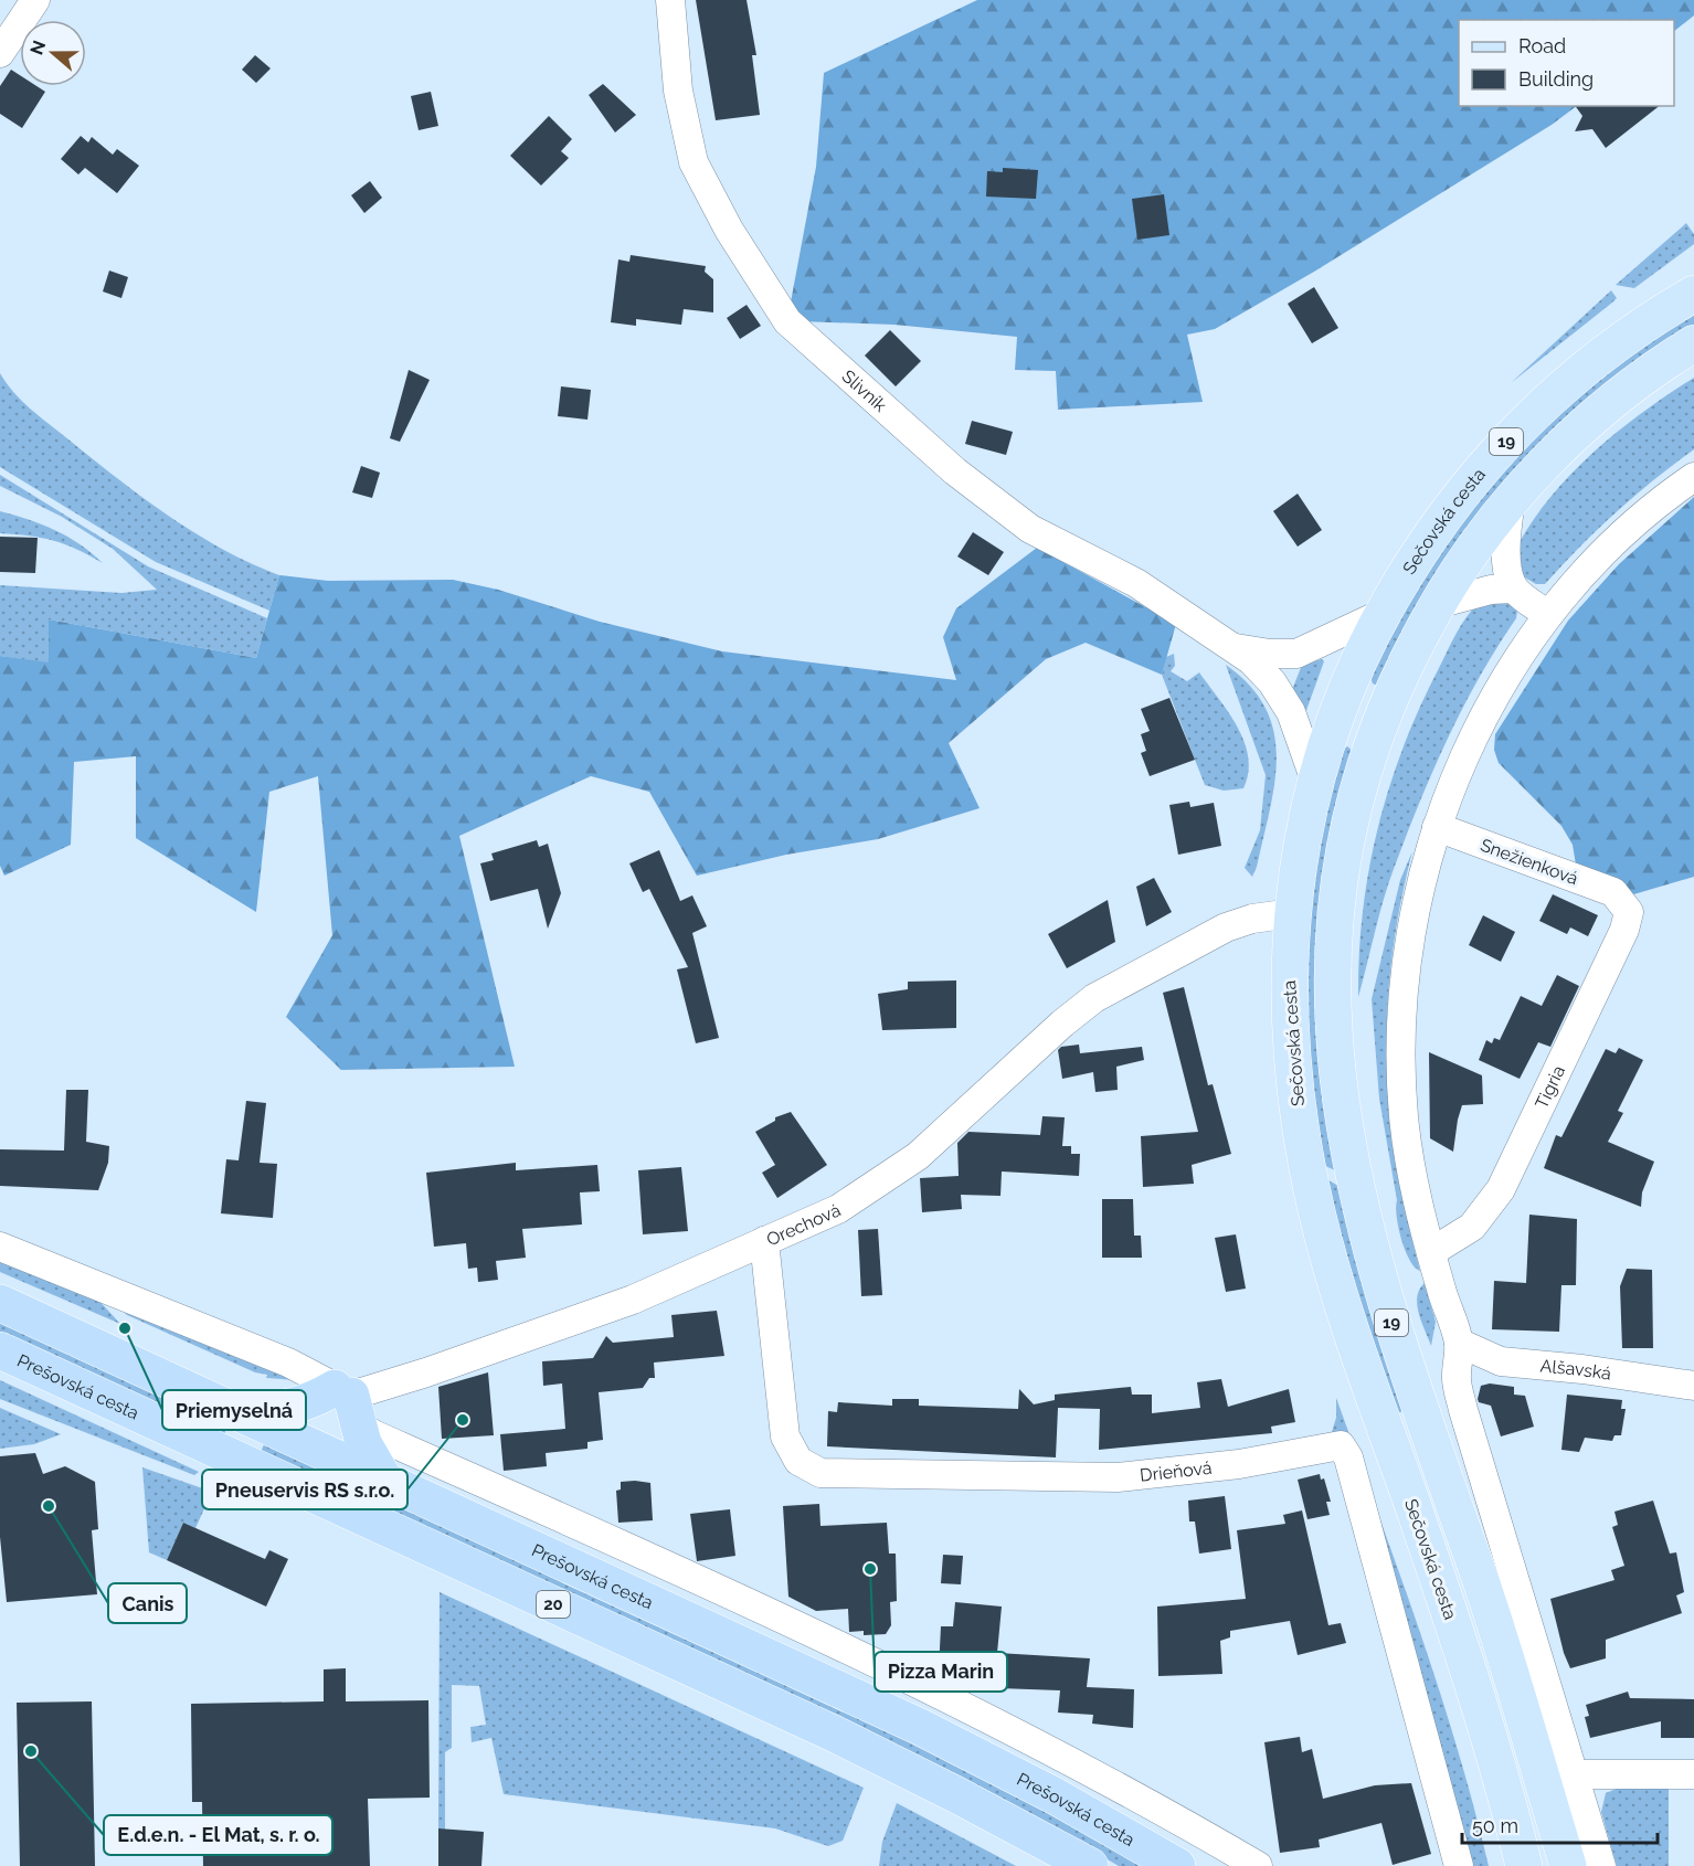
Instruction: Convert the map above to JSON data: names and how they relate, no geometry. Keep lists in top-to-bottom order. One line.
{"streets":{"highway":["Prešovská cesta","20"],"main road":["19","Sečovská cesta"],"street":["Slivník","Snežienková","Tigria","Orechová","Alšavská","Drieňová"]},"crossings":[["Slivník","Sečovská cesta"],["Sečovská cesta","Orechová"],["Snežienková","Tigria"],["Orechová","Prešovská cesta"],["Orechová","Drieňová"]],"places":["Priemyselná","Pneuservis RS s.r.o.","Canis","Pizza Marin","E.d.e.n. - El Mat, s. r. o."],"legend":["Road","Building"],"scale_bar":"50 m","north":"left"}
